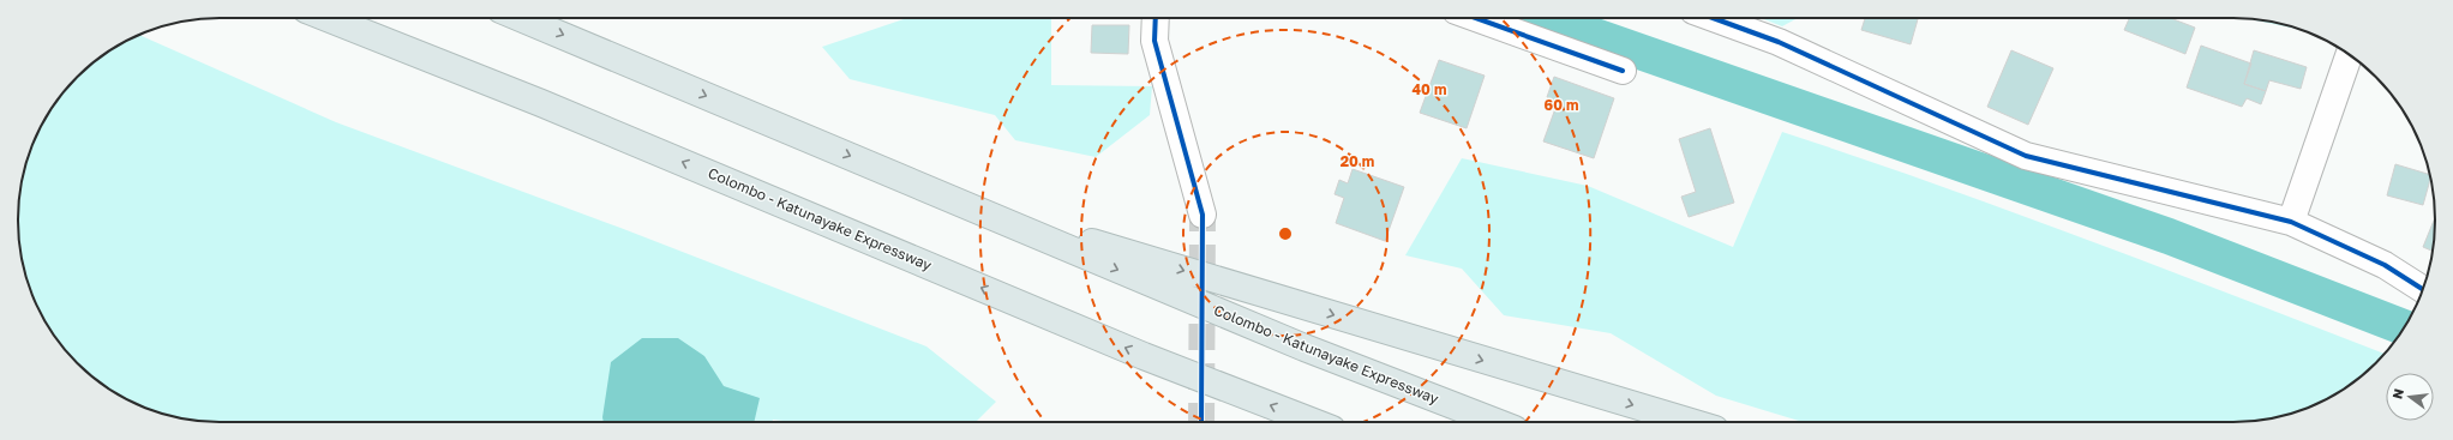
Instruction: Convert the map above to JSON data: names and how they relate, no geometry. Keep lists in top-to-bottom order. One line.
{"streets":{"highway":["Colombo - Katunayake Expressway"]},"north":"left","rings":["40 m","60 m","20 m"]}
